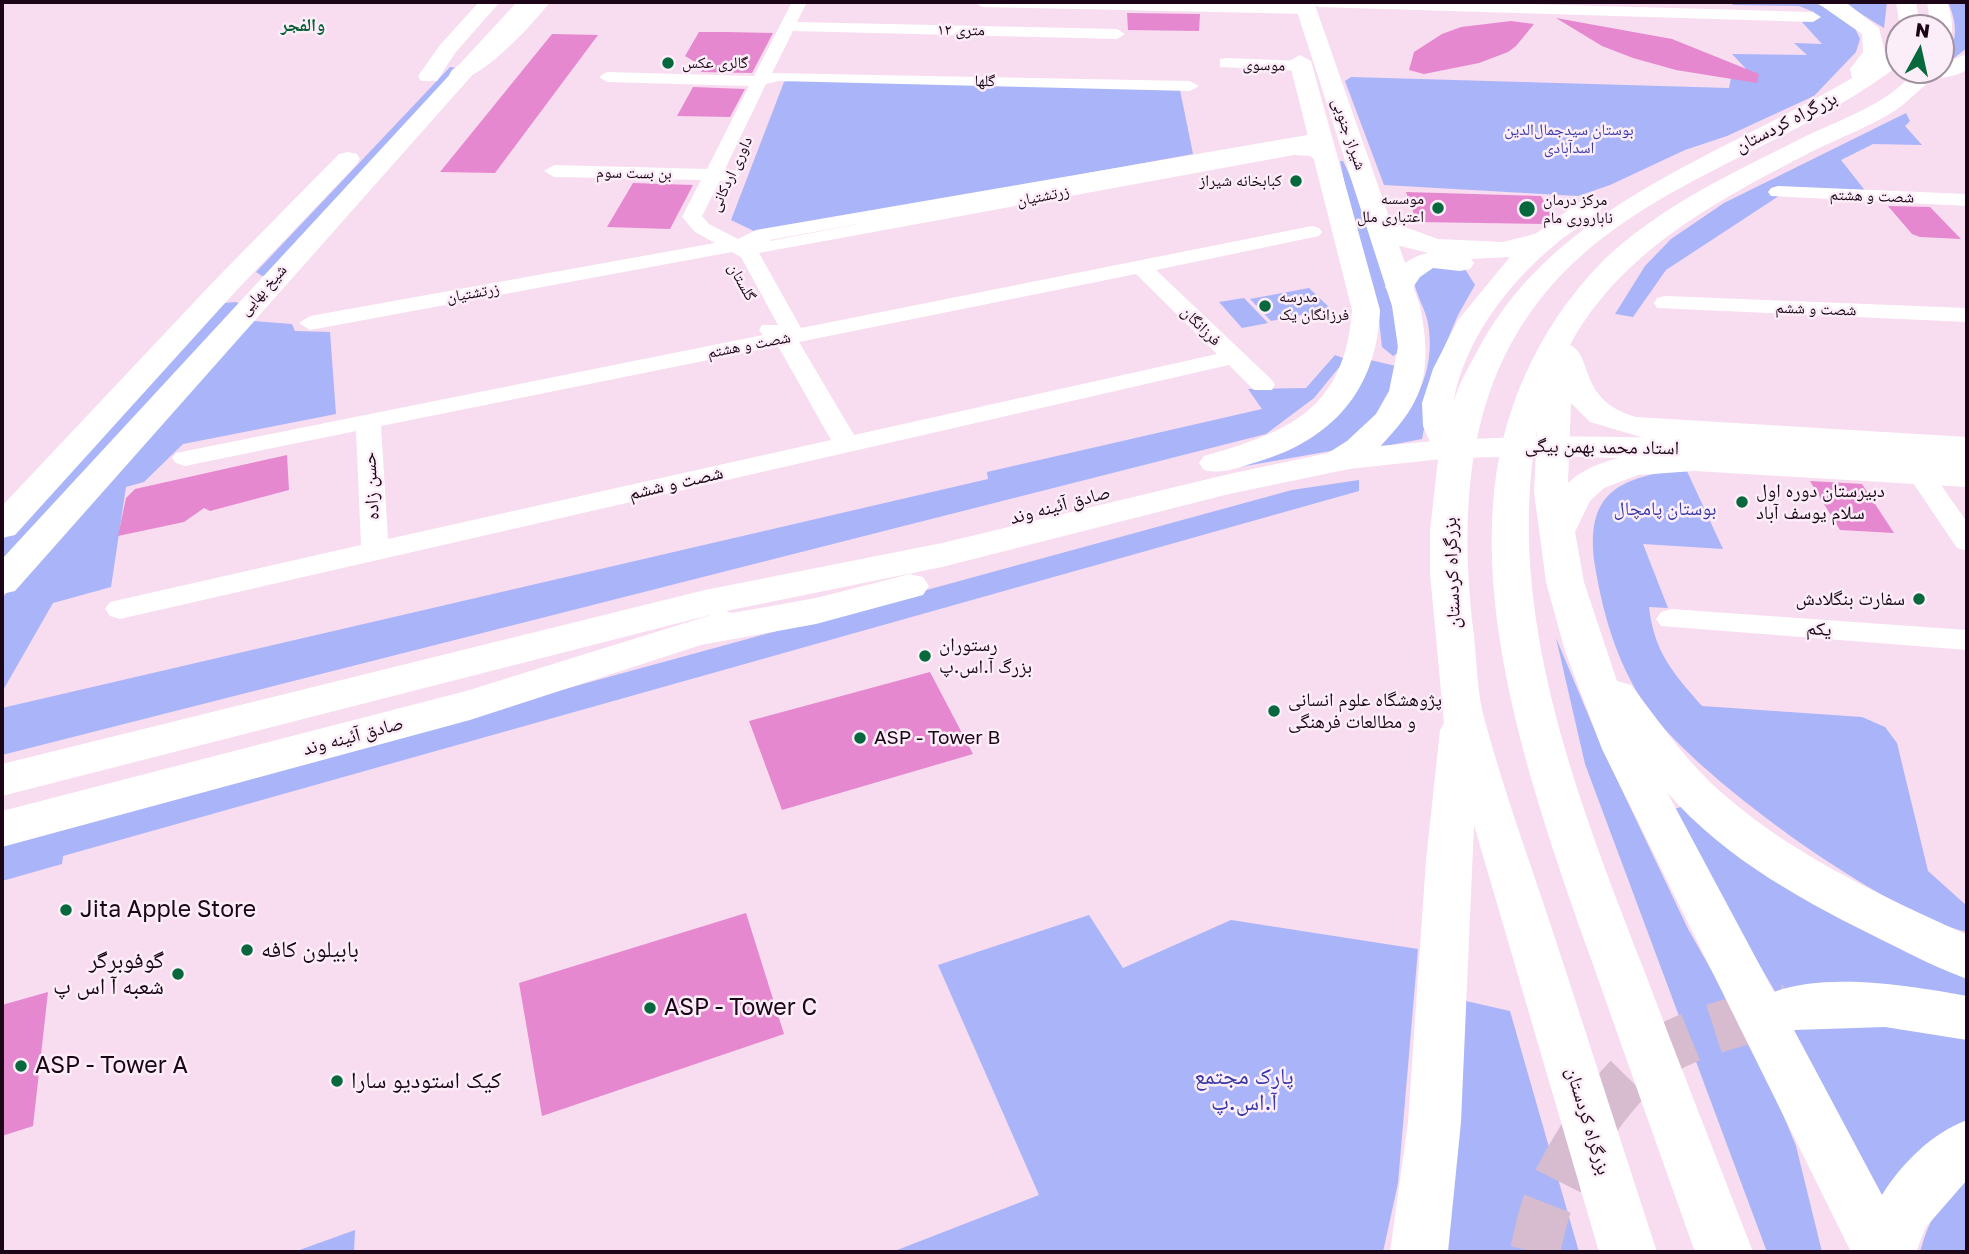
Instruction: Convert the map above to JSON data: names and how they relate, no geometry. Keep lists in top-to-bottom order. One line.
{"streets":{"main road":["بزرگراه کردستان","شیراز جنوبی","شیخ بهایی","استاد محمد بهمن بیگی","صادق آئینه وند"],"street":["۱۲ متری","موسوی","گلها","بن بست سوم","داوری اردکانی","زرتشتیان","شصت و هشتم","گلستان","شصت و ششم","فرزانگان","حسن زاده","یکم"]},"crossings":[["۱۲ متری","داوری اردکانی"],["موسوی","شیراز جنوبی"],["گلها","داوری اردکانی"],["شیراز جنوبی","زرتشتیان"],["شیراز جنوبی","صادق آئینه وند"],["بن بست سوم","داوری اردکانی"],["داوری اردکانی","زرتشتیان"],["داوری اردکانی","گلستان"],["زرتشتیان","گلستان"],["شصت و هشتم","گلستان"],["شصت و هشتم","فرزانگان"],["شصت و هشتم","حسن زاده"],["گلستان","شصت و ششم"],["شصت و ششم","فرزانگان"],["شصت و ششم","حسن زاده"],["استاد محمد بهمن بیگی","صادق آئینه وند"]],"districts":["والفجر"],"parks":["بوستان سیدجمال‌الدین اسدآبادی","بوستان پامچال","پارک مجتمع آ.اس.پ"],"places":["گالری عکس","کبابخانه شیراز","موسسه اعتباری ملل","مرکز درمان ناباروری مام","مدرسه فرزانگان یک","دبیرستان دوره اول سلام یوسف آباد","سفارت بنگلادش","رستوران بزرگ آ.اس.پ","پژوهشگاه علوم انسانی و مطالعات فرهنگی","ASP - Tower B","Jita Apple Store","بابیلون کافه","گوفوبرگر شعبه آ اس پ","ASP - Tower C","ASP - Tower A","کیک استودیو سارا"],"north":"top"}
